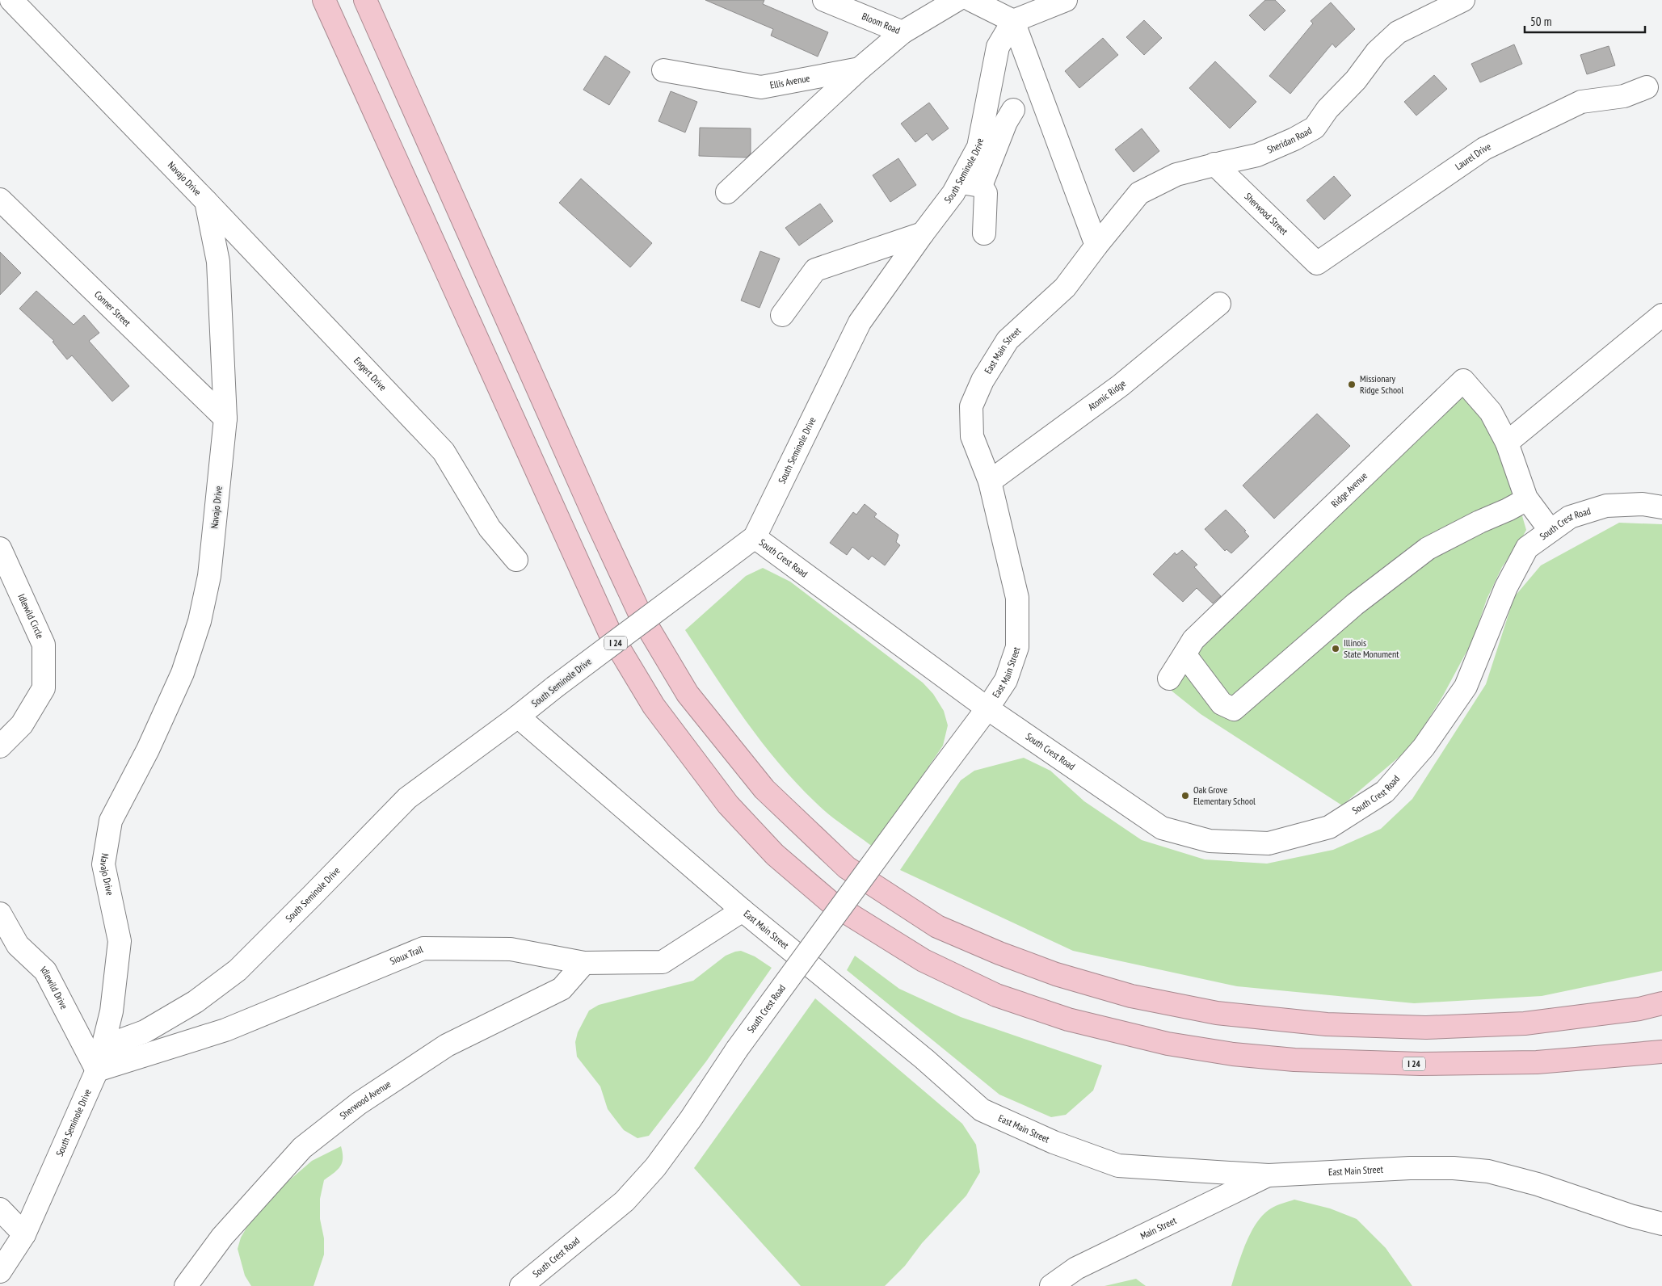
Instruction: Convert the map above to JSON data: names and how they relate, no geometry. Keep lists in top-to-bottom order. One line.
{"streets":{"highway":["I 24"],"street":["Bloom Road","Ellis Avenue","Sheridan Road","Laurel Drive","South Seminole Drive","Navajo Drive","Sherwood Street","Conner Street","East Main Street","Engert Drive","Atomic Ridge","Ridge Avenue","South Crest Road","Idlewild Circle","Sioux Trail","Idlewild Drive","Sherwood Avenue","Main Street"]},"crossings":[["Bloom Road","Ellis Avenue"],["Sheridan Road","Sherwood Street"],["Sheridan Road","East Main Street"],["Laurel Drive","Sherwood Street"],["South Seminole Drive","Navajo Drive"],["South Seminole Drive","East Main Street"],["South Seminole Drive","South Crest Road"],["South Seminole Drive","Sioux Trail"],["South Seminole Drive","Idlewild Drive"],["Navajo Drive","Conner Street"],["Navajo Drive","Engert Drive"],["Navajo Drive","Sioux Trail"],["Navajo Drive","Idlewild Drive"],["East Main Street","Atomic Ridge"],["East Main Street","South Crest Road"],["East Main Street","Sioux Trail"],["East Main Street","Main Street"],["Ridge Avenue","South Crest Road"],["Sioux Trail","Idlewild Drive"],["Sioux Trail","Sherwood Avenue"]],"places":["Missionary Ridge School","Illinois State Monument","Oak Grove Elementary School"],"scale_bar":"50 m"}
